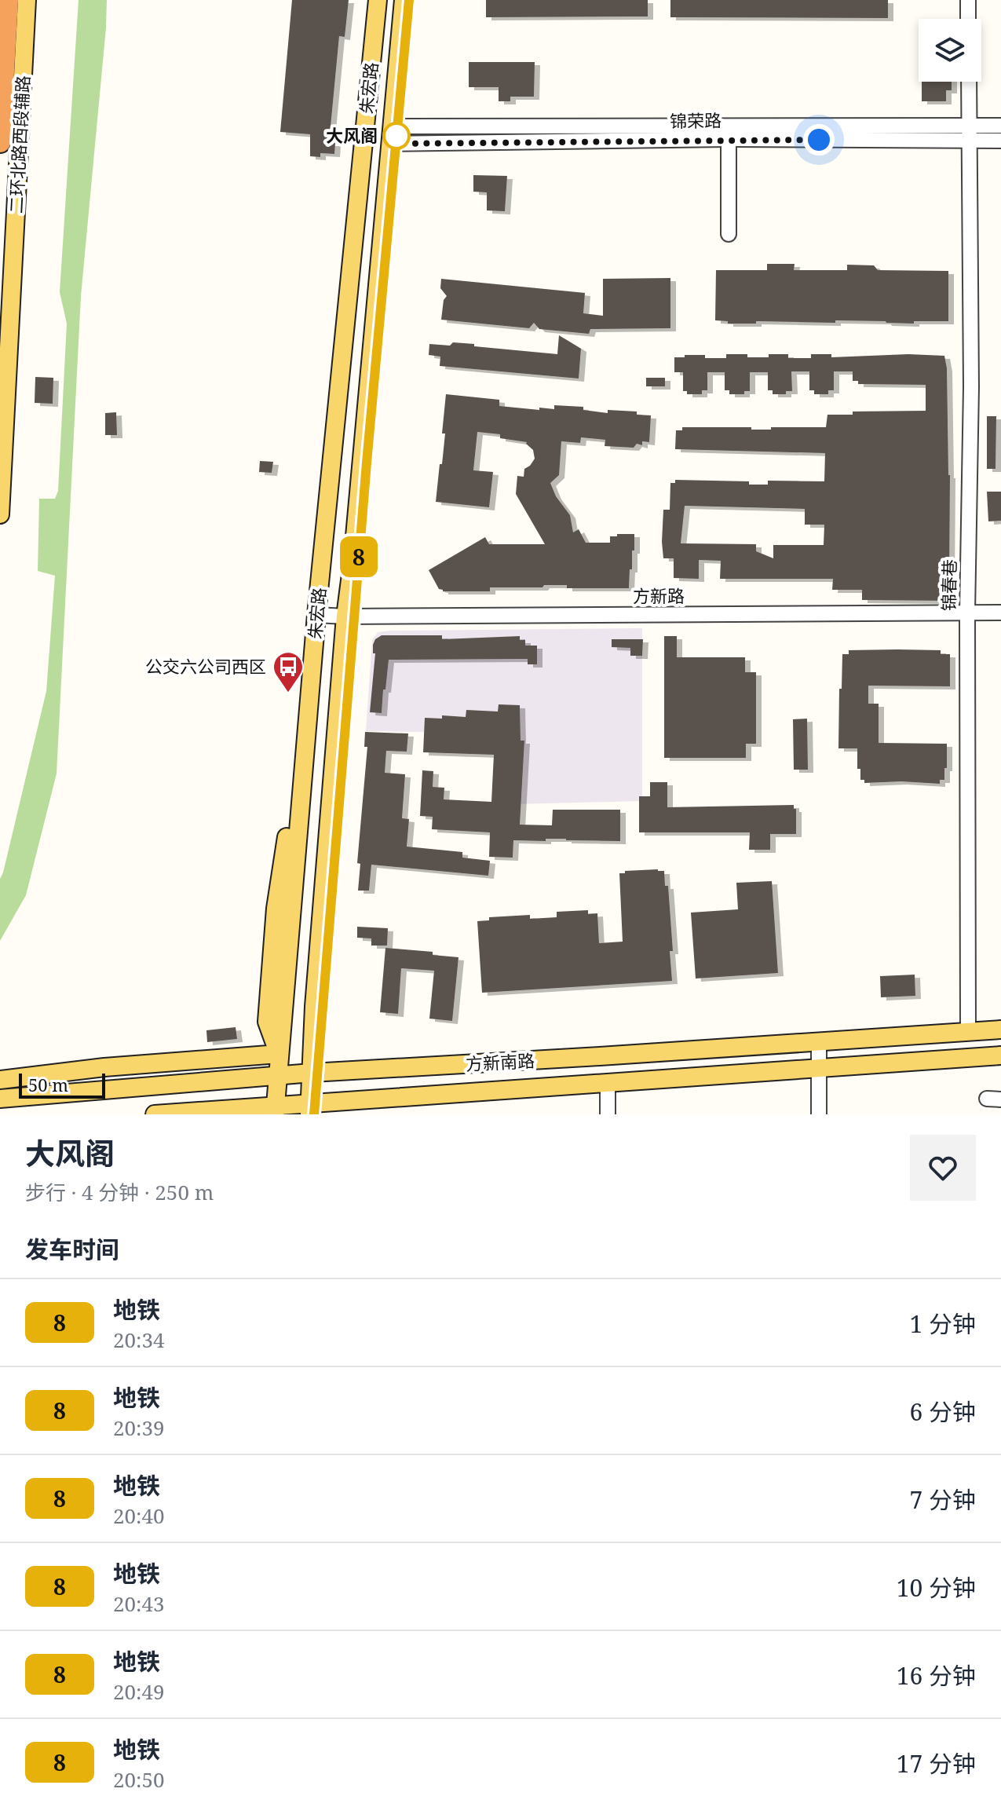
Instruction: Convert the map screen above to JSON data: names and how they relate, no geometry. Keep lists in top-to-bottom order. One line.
{"streets":{"main road":["朱宏路","二环北路西段辅路","方新南路"],"street":["锦荣路","锦春巷","方新路"]},"crossings":[["朱宏路","锦荣路"],["朱宏路","方新路"],["朱宏路","方新南路"],["锦荣路","锦春巷"],["锦春巷","方新路"],["锦春巷","方新南路"]],"places":{"other":["大风阁"],"bus stop":["公交六公司西区"]},"lines":["metro line 8"],"scale_bar":"50 m","page":{"on_map":"8","scale":"50 m","heading":[["大风阁","步行 · 4 分钟 · 250 m"],"发车时间"],"list":[{"mark":"8","name":"地铁","note":"20:34","value":"1 分钟"},{"mark":"8","name":"地铁","note":"20:39","value":"6 分钟"},{"mark":"8","name":"地铁","note":"20:40","value":"7 分钟"},{"mark":"8","name":"地铁","note":"20:43","value":"10 分钟"},{"mark":"8","name":"地铁","note":"20:49","value":"16 分钟"},{"mark":"8","name":"地铁","note":"20:50","value":"17 分钟"}]}}
